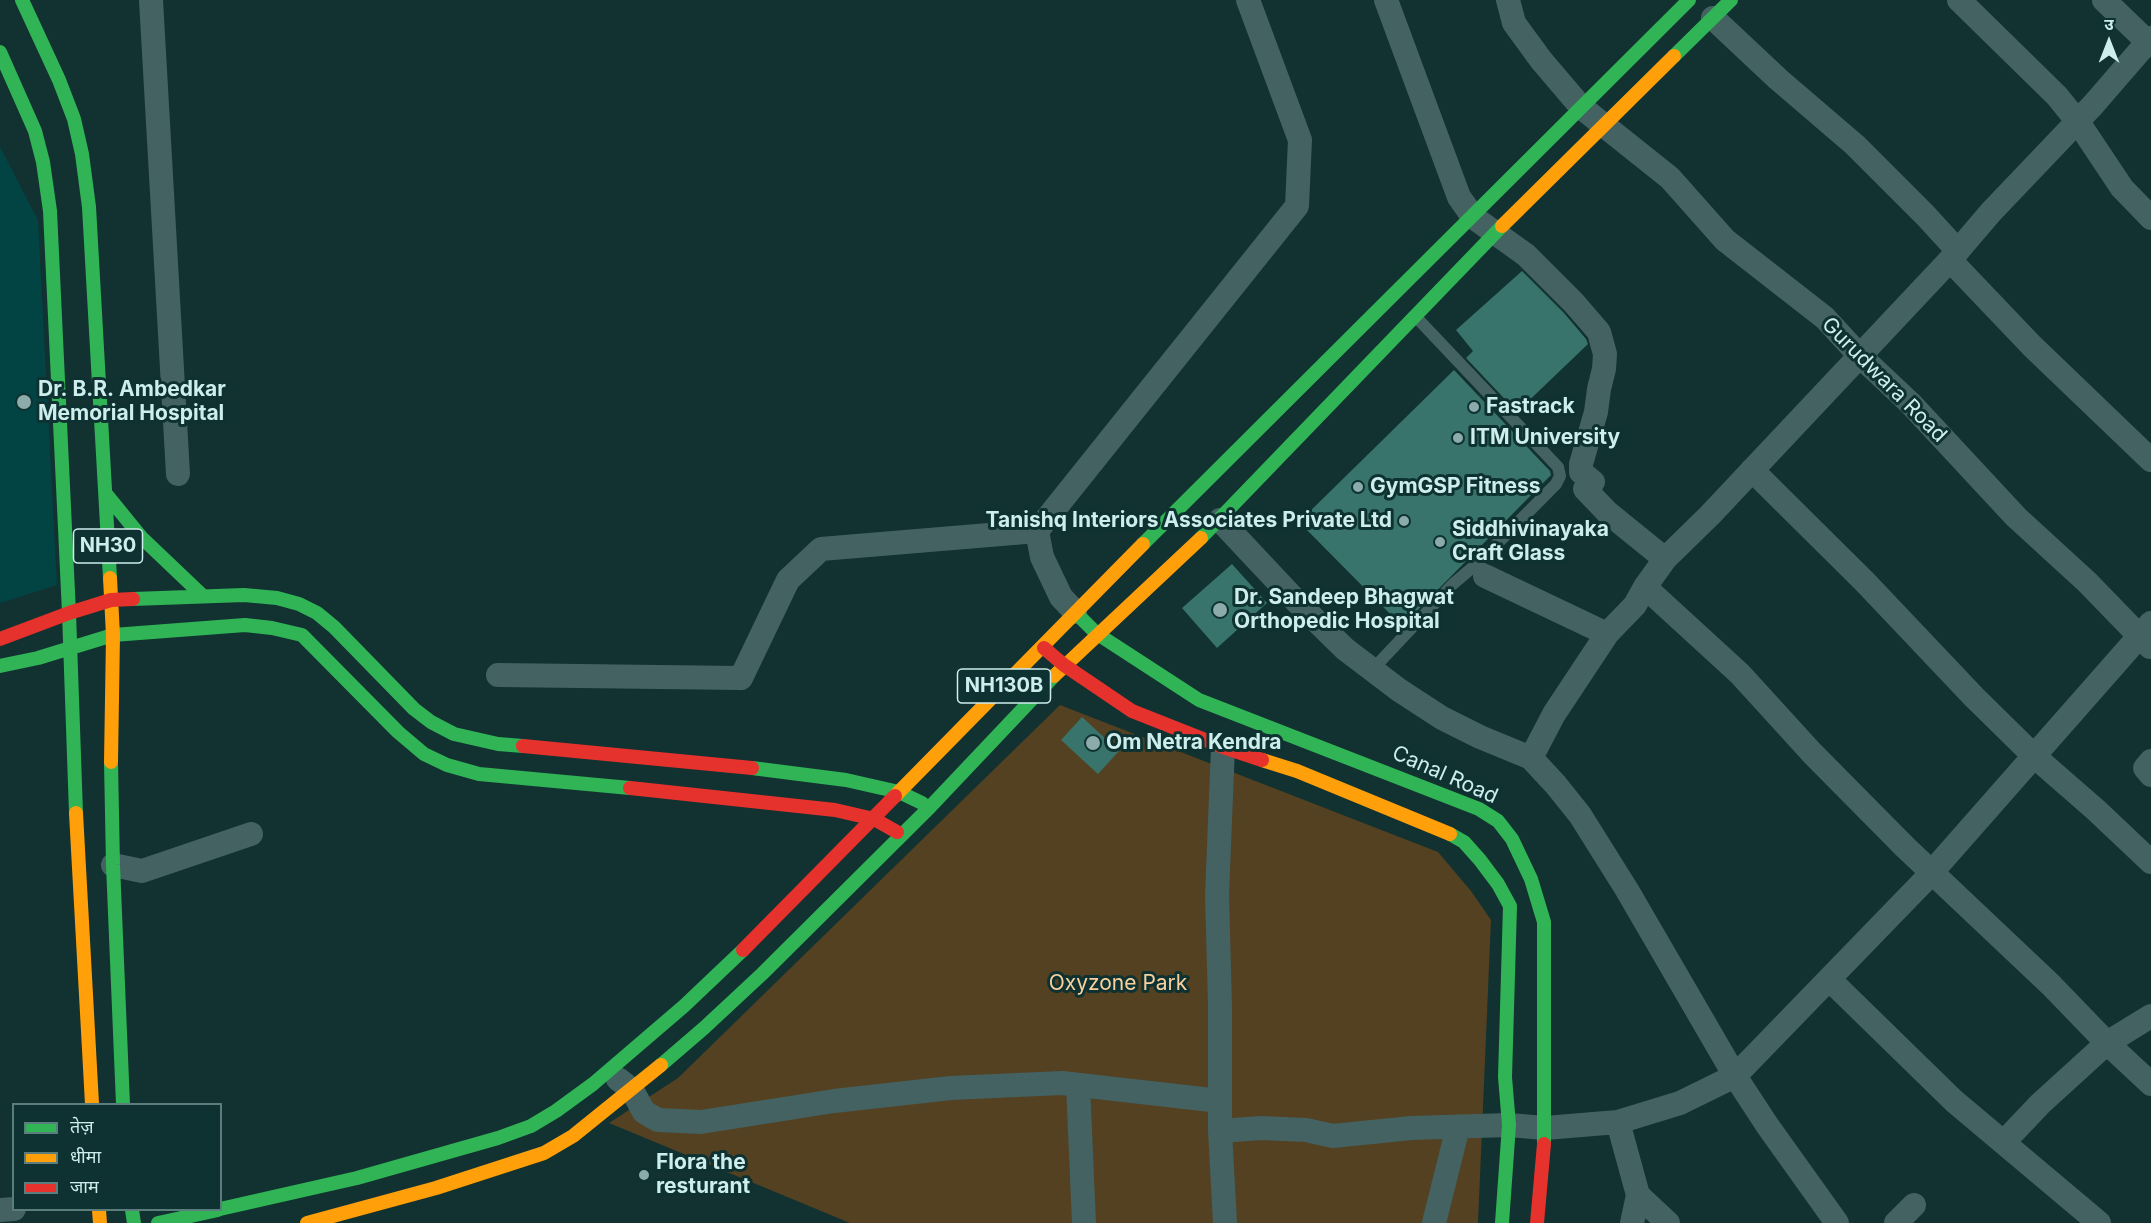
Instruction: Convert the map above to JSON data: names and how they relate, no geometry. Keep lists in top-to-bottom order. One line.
{"streets":{"main road":["NH30","NH130B","Canal Road"],"street":["Gurudwara Road"]},"crossings":[["Gurudwara Road","NH130B"],["NH130B","Canal Road"]],"parks":["Oxyzone Park"],"places":["Dr. B.R. Ambedkar Memorial Hospital","Fastrack","ITM University","GymGSP Fitness","Tanishq Interiors Associates Private Ltd","Siddhivinayaka Craft Glass","Dr. Sandeep Bhagwat Orthopedic Hospital","Om Netra Kendra","Flora the resturant"],"legend":["तेज़","धीमा","जाम"],"north":"top"}
